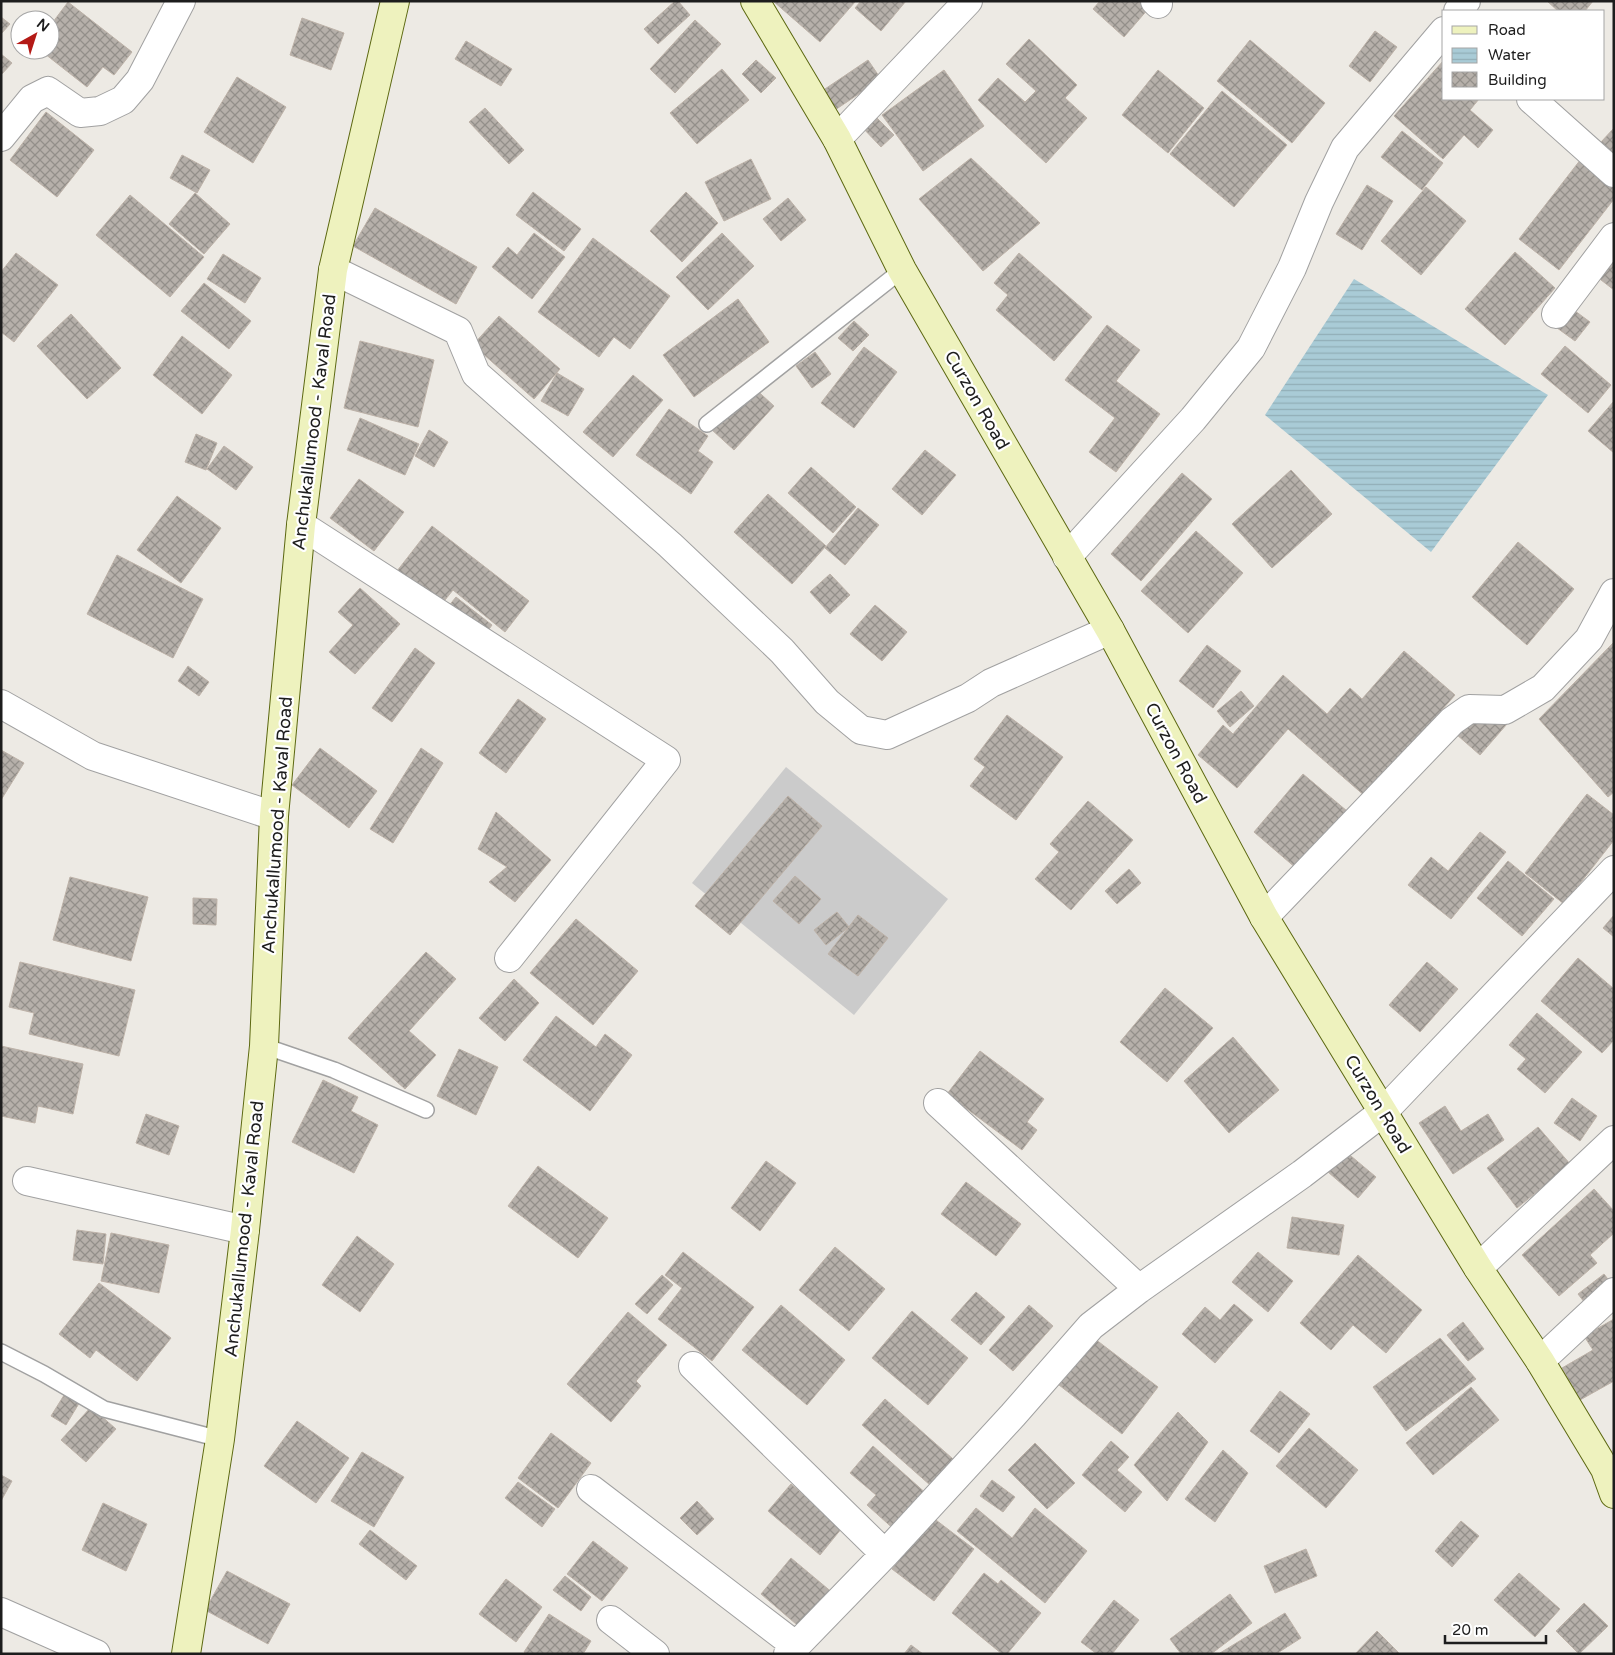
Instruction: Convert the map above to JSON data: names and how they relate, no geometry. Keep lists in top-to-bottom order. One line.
{"streets":{"main road":["Curzon Road","Anchukallumood - Kaval Road"]},"legend":["Road","Water","Building"],"scale_bar":"20 m","north":"top right"}
